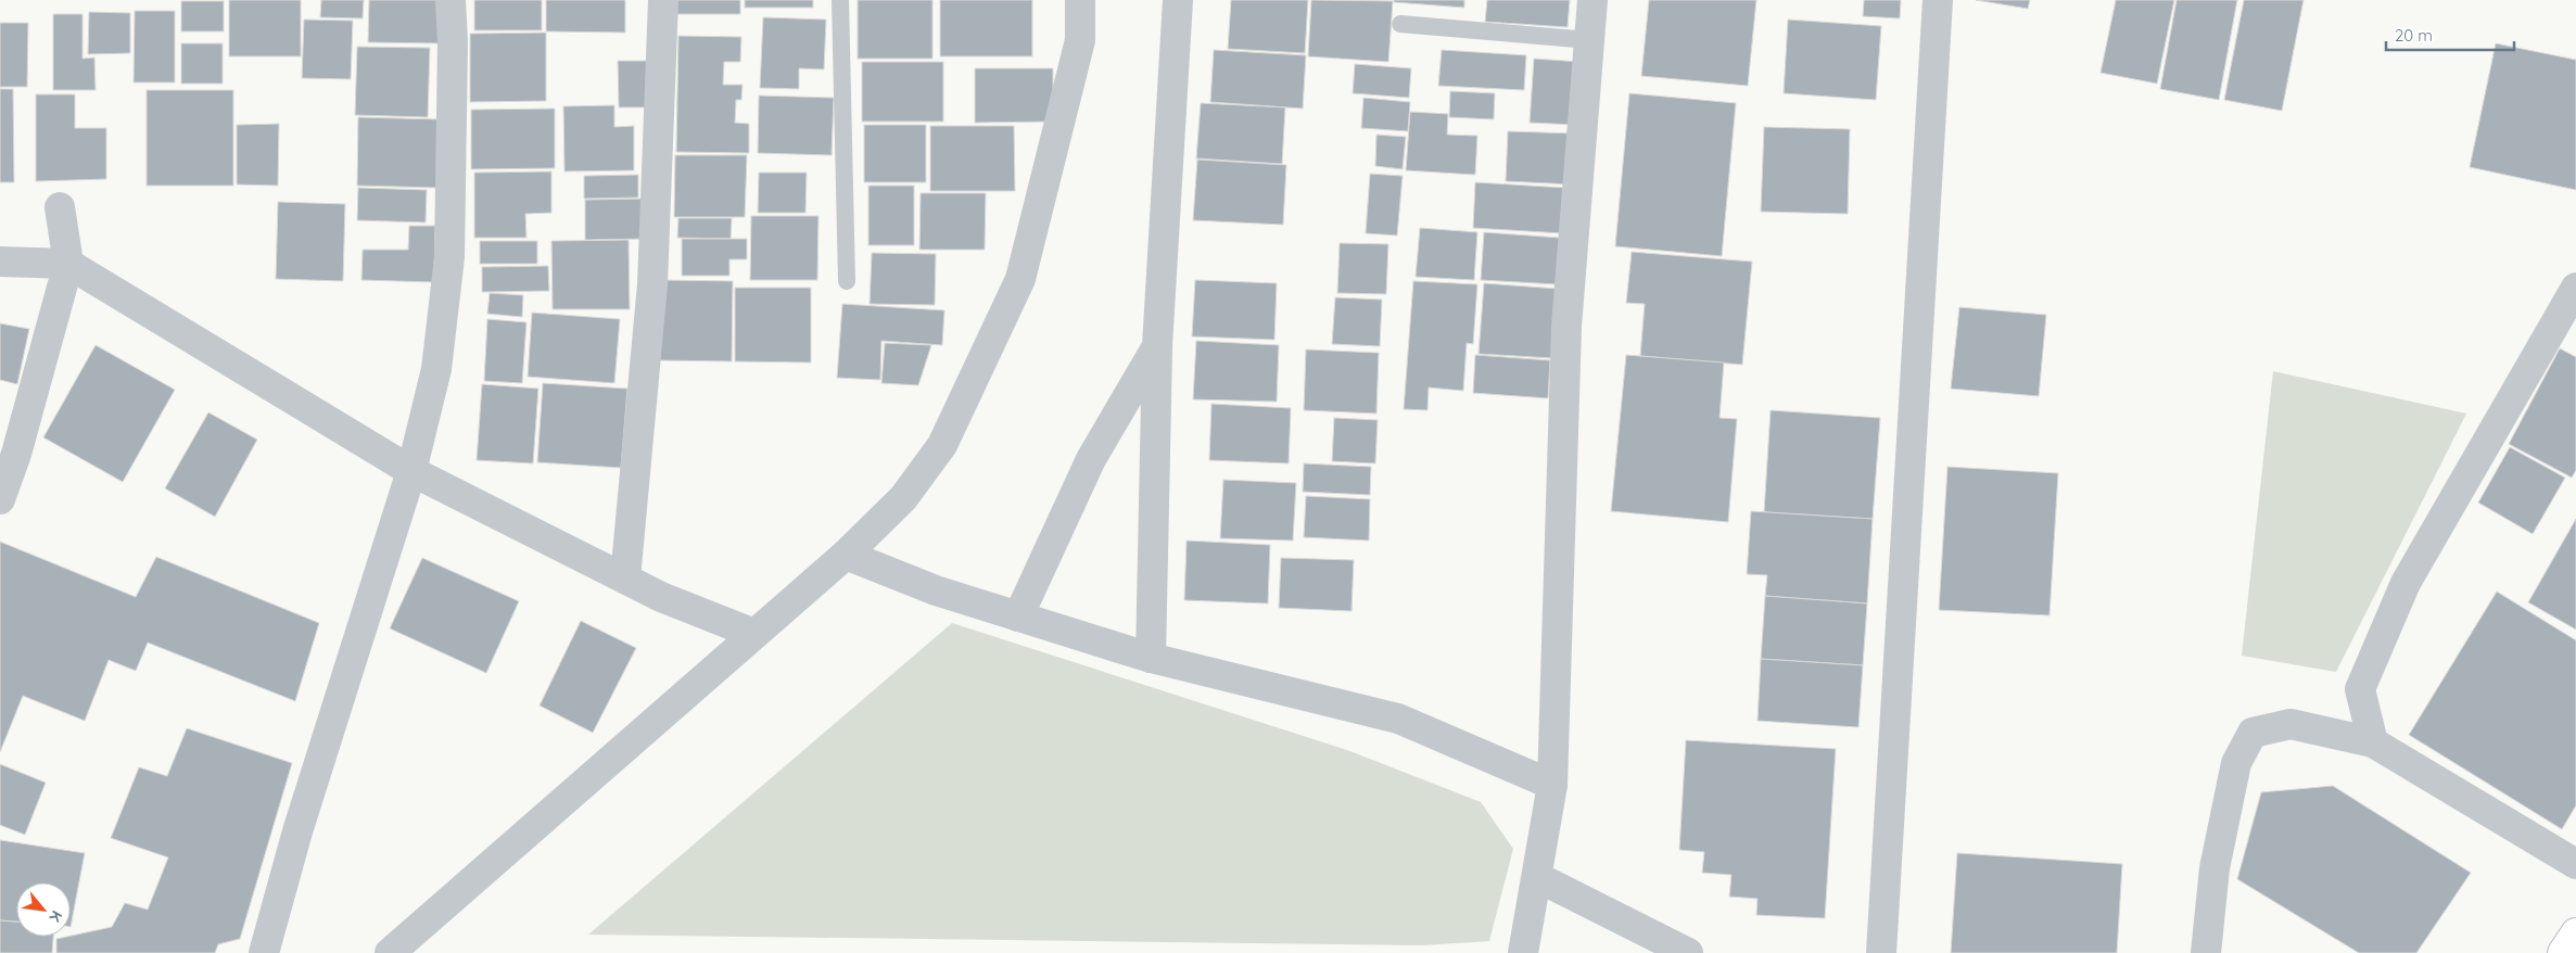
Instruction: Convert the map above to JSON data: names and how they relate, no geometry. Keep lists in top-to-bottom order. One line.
{"scale_bar":"20 m","north":"bottom right"}
